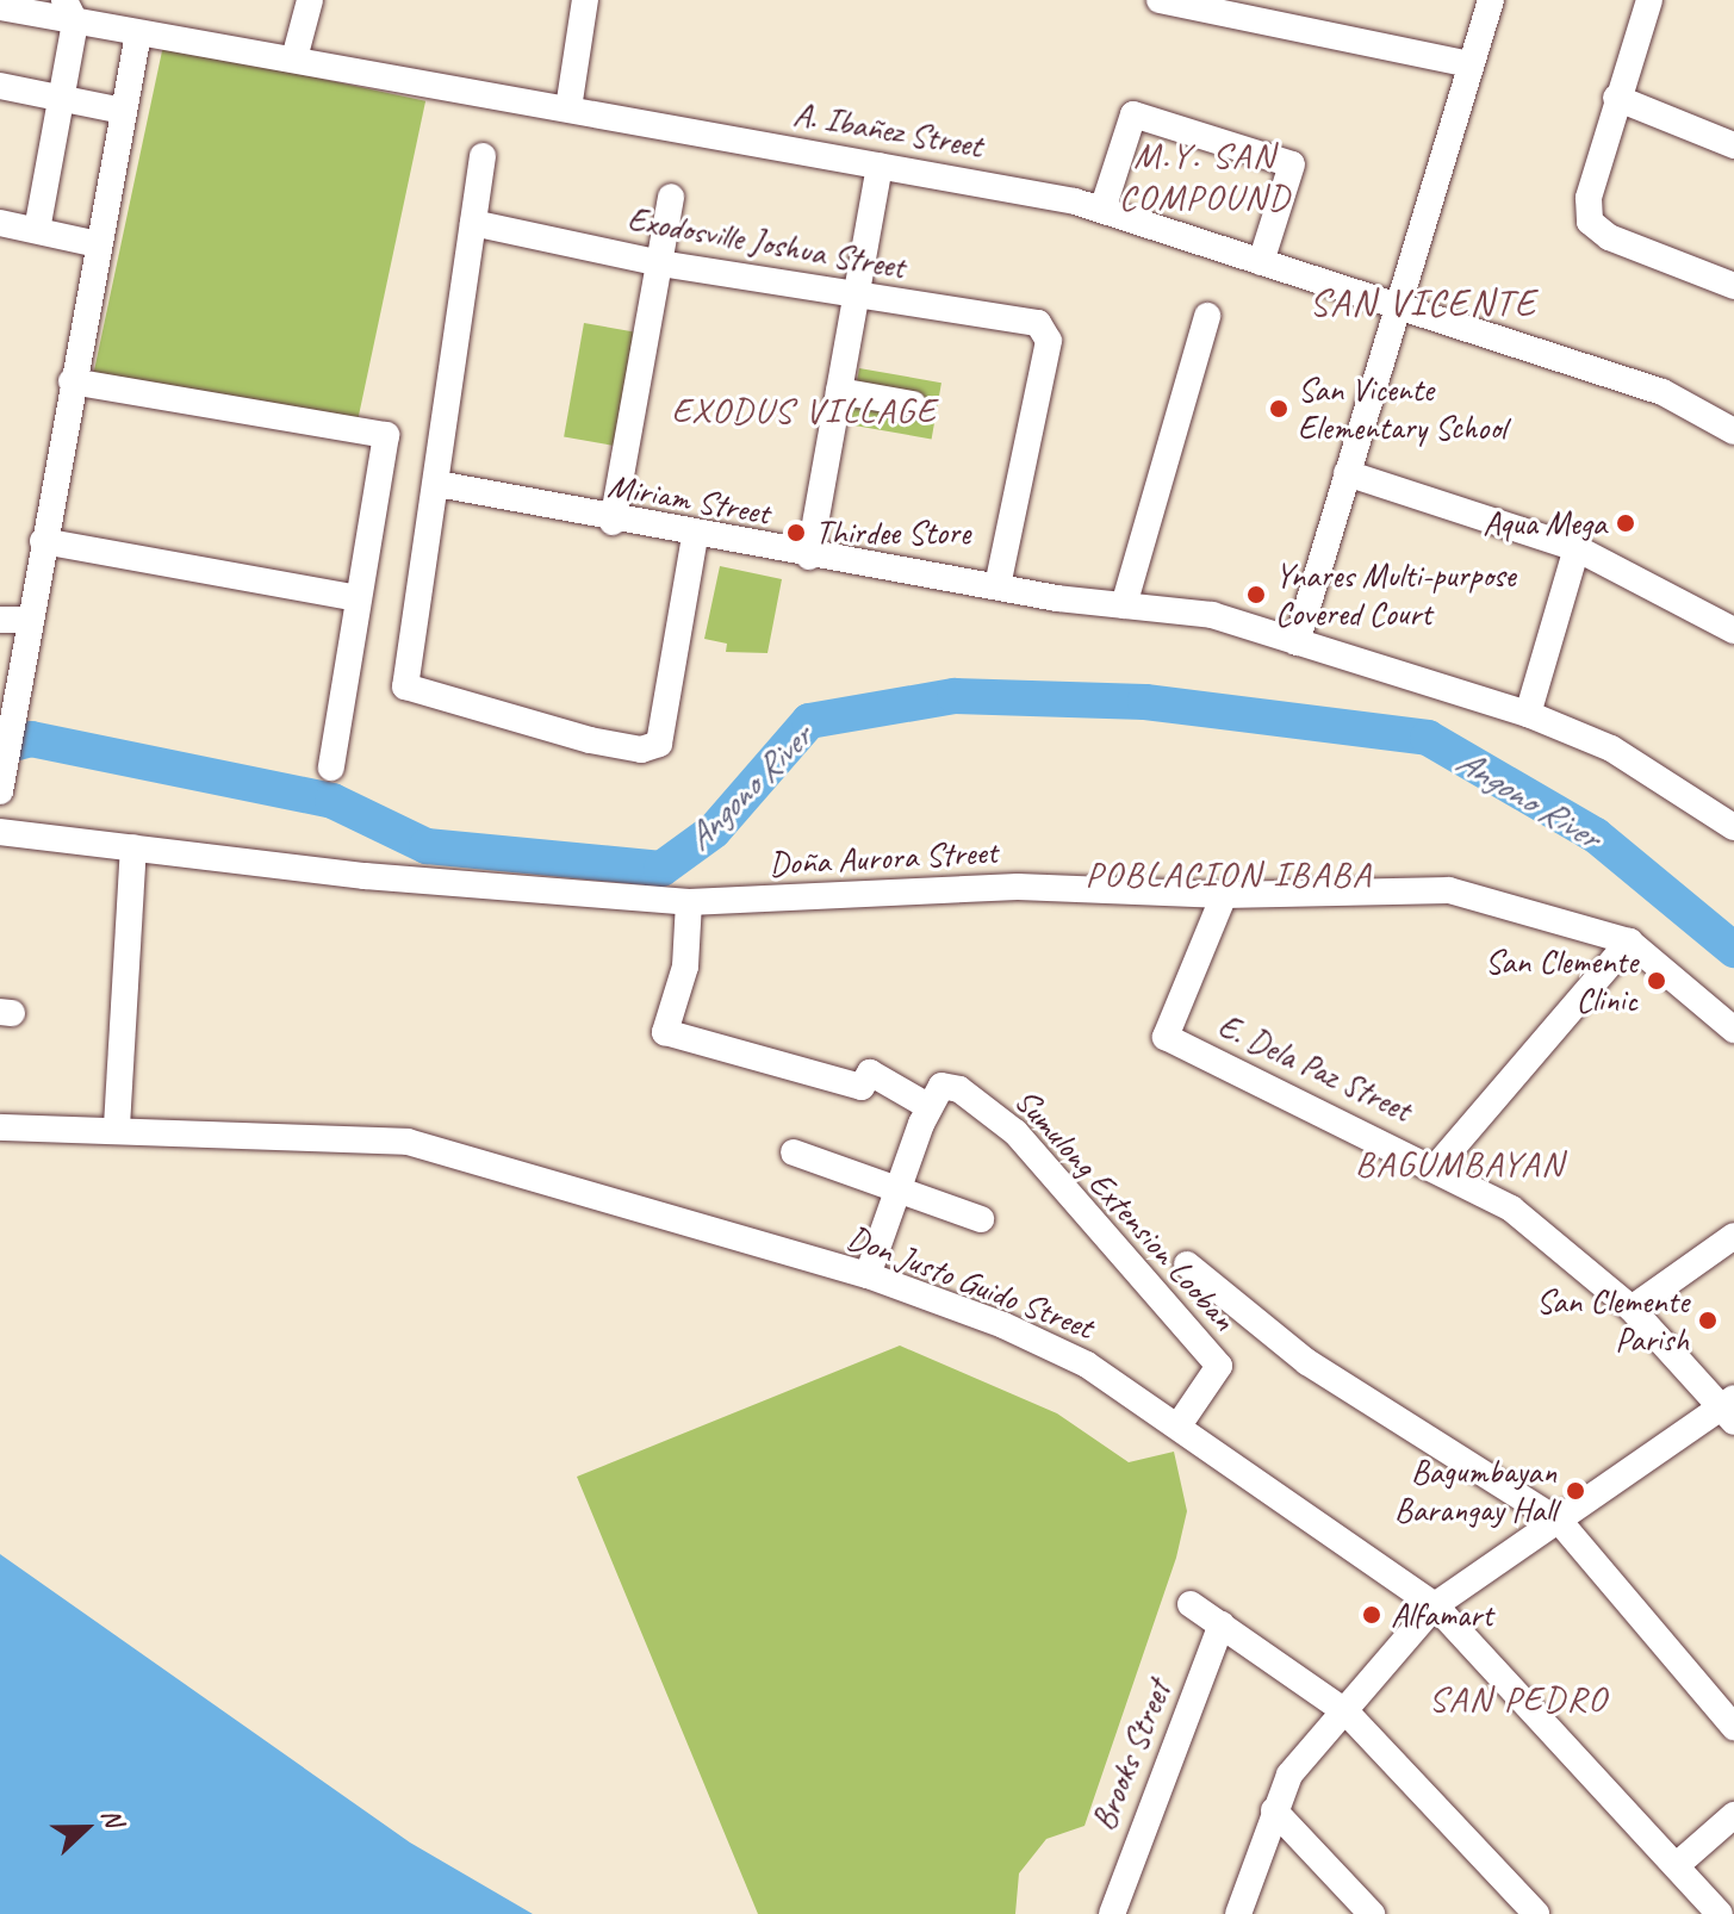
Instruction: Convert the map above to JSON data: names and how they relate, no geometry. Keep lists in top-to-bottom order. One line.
{"streets":{"street":["A. Ibañez Street","Exodosville Joshua Street","Miriam Street","Doña Aurora Street","E. Dela Paz Street","Sumulong Extension Looban","Don Justo Guido Street","Brooks Street"]},"crossings":[["Exodosville Joshua Street","Miriam Street"],["Doña Aurora Street","E. Dela Paz Street"],["Sumulong Extension Looban","Don Justo Guido Street"]],"districts":["M.Y. SAN COMPOUND","SAN VICENTE","EXODUS VILLAGE","POBLACION IBABA","BAGUMBAYAN","SAN PEDRO"],"water":["Angono River"],"places":["San Vicente Elementary School","Aqua Mega","Thirdee Store","Ynares Multi-purpose Covered Court","San Clemente Clinic","San Clemente Parish","Bagumbayan Barangay Hall","Alfamart"],"north":"right"}
